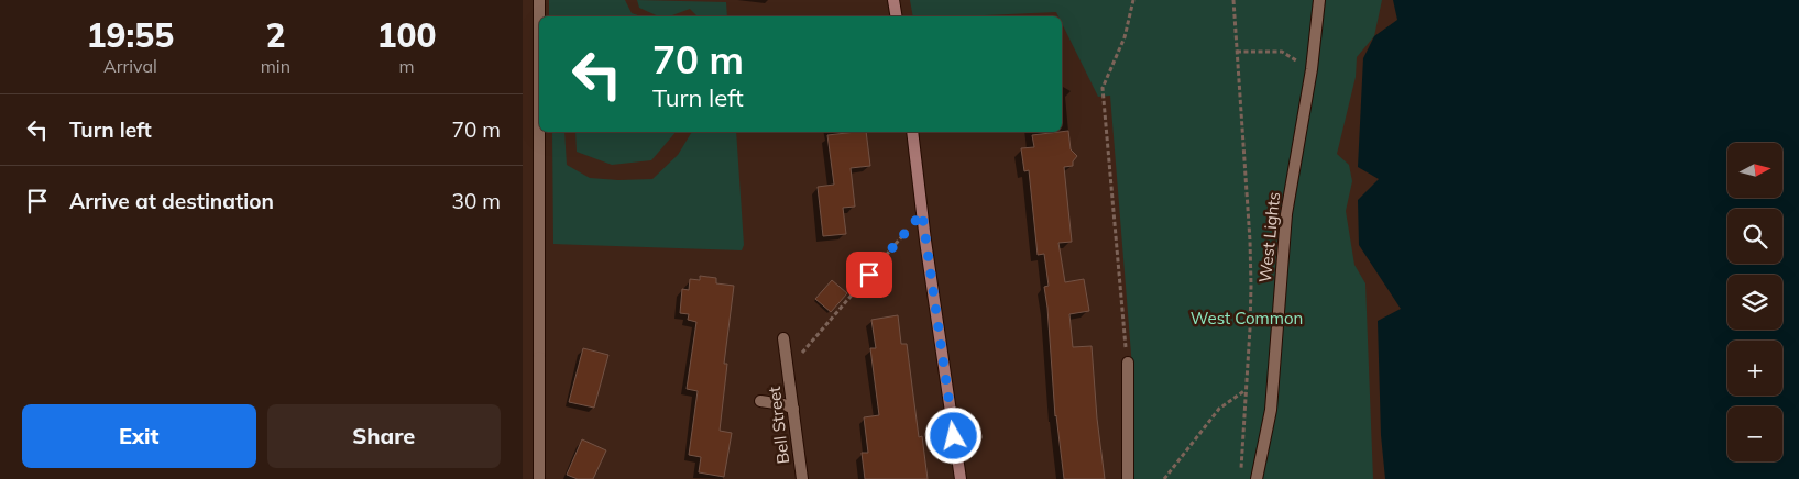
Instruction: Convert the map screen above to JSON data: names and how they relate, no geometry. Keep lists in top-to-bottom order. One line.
{"streets":{"street":["West Lights","Bell Street"]},"parks":["West Common"],"north":"right","page":{"eta":["19:55","Arrival","2","min","100","m"],"turn":["70 m","Turn left"],"list":[{"name":"Turn left","value":"70 m"},{"name":"Arrive at destination","value":"30 m"}],"map_buttons":["+","−"],"buttons":["Exit","Share"]}}
